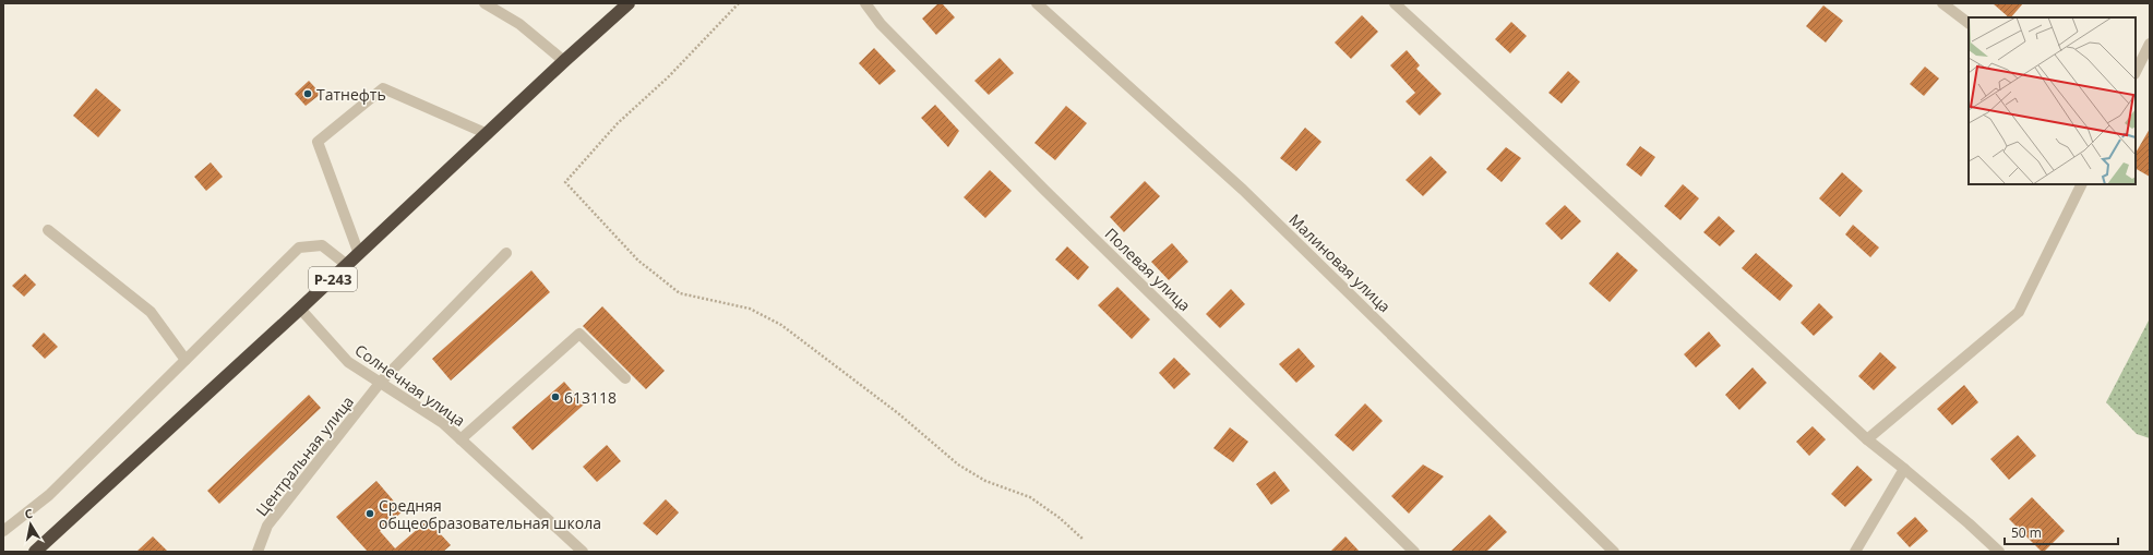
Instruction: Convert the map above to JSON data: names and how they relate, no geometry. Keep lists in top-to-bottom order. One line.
{"streets":{"highway":["Р-243"],"street":["Малиновая улица","Полевая улица","Солнечная улица","Центральная улица"]},"crossings":[["Р-243","Солнечная улица"],["Солнечная улица","Центральная улица"]],"places":["Татнефть","613118","Средняя общеобразовательная школа"],"scale_bar":"50 m","north":"top"}
